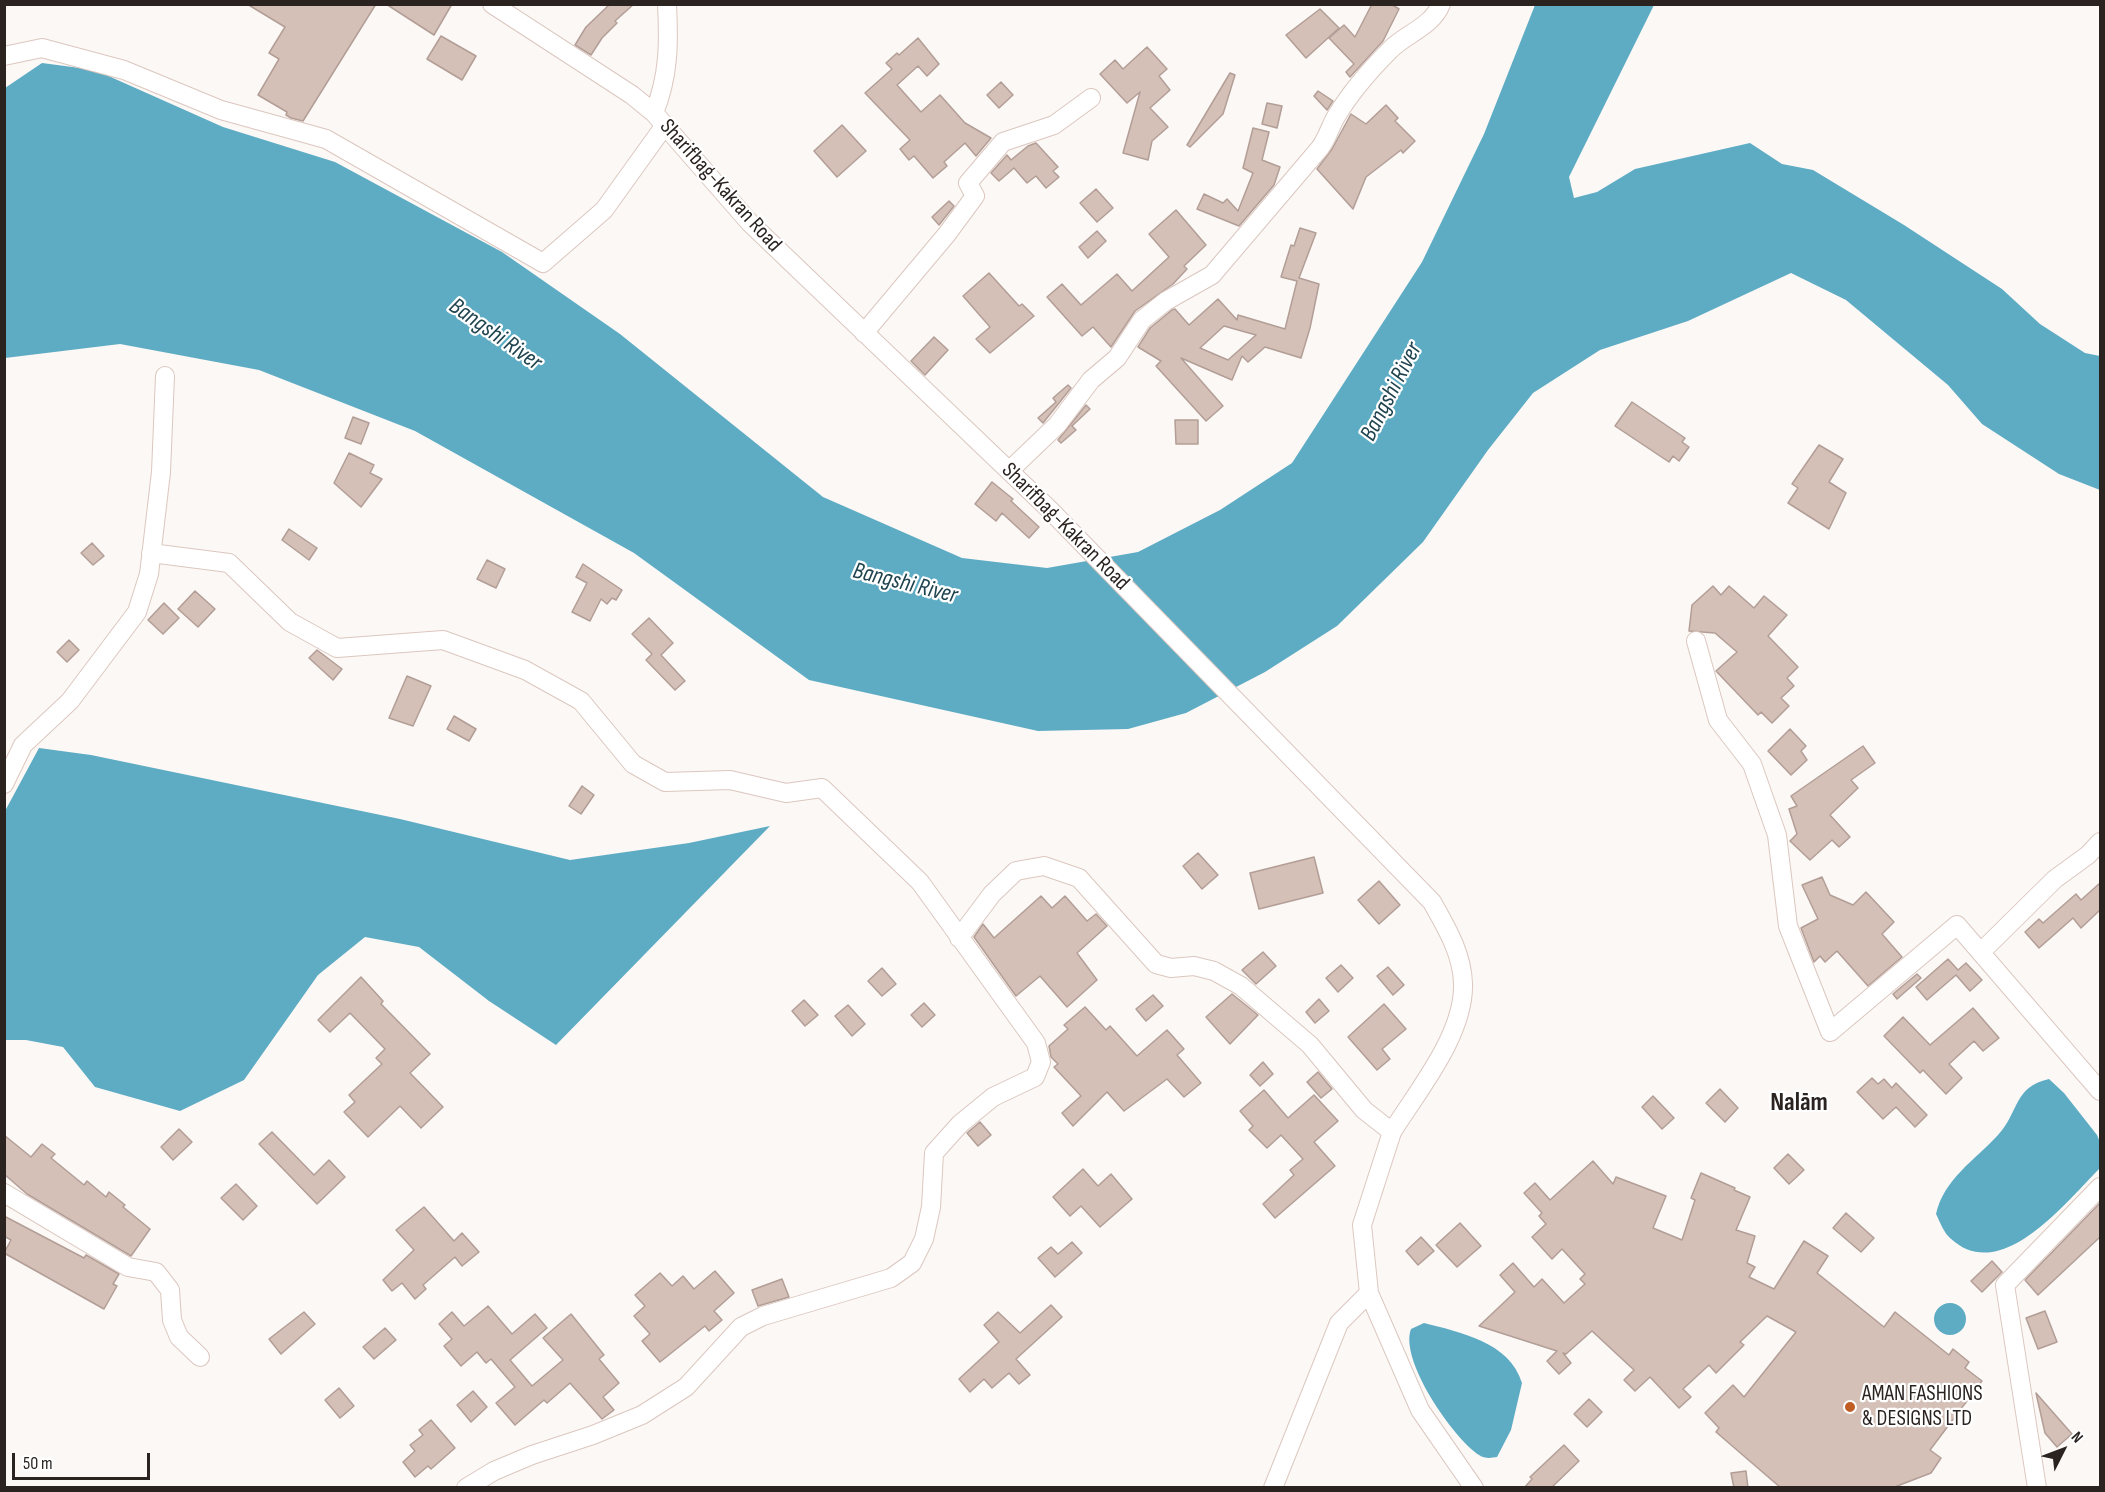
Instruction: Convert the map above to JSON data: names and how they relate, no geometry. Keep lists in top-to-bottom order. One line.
{"streets":{"street":["Sharifbag-Kakran Road"]},"districts":["Nalām"],"water":["Bangshi River"],"places":["AMAN FASHIONS & DESIGNS LTD"],"scale_bar":"50 m","north":"top right"}
